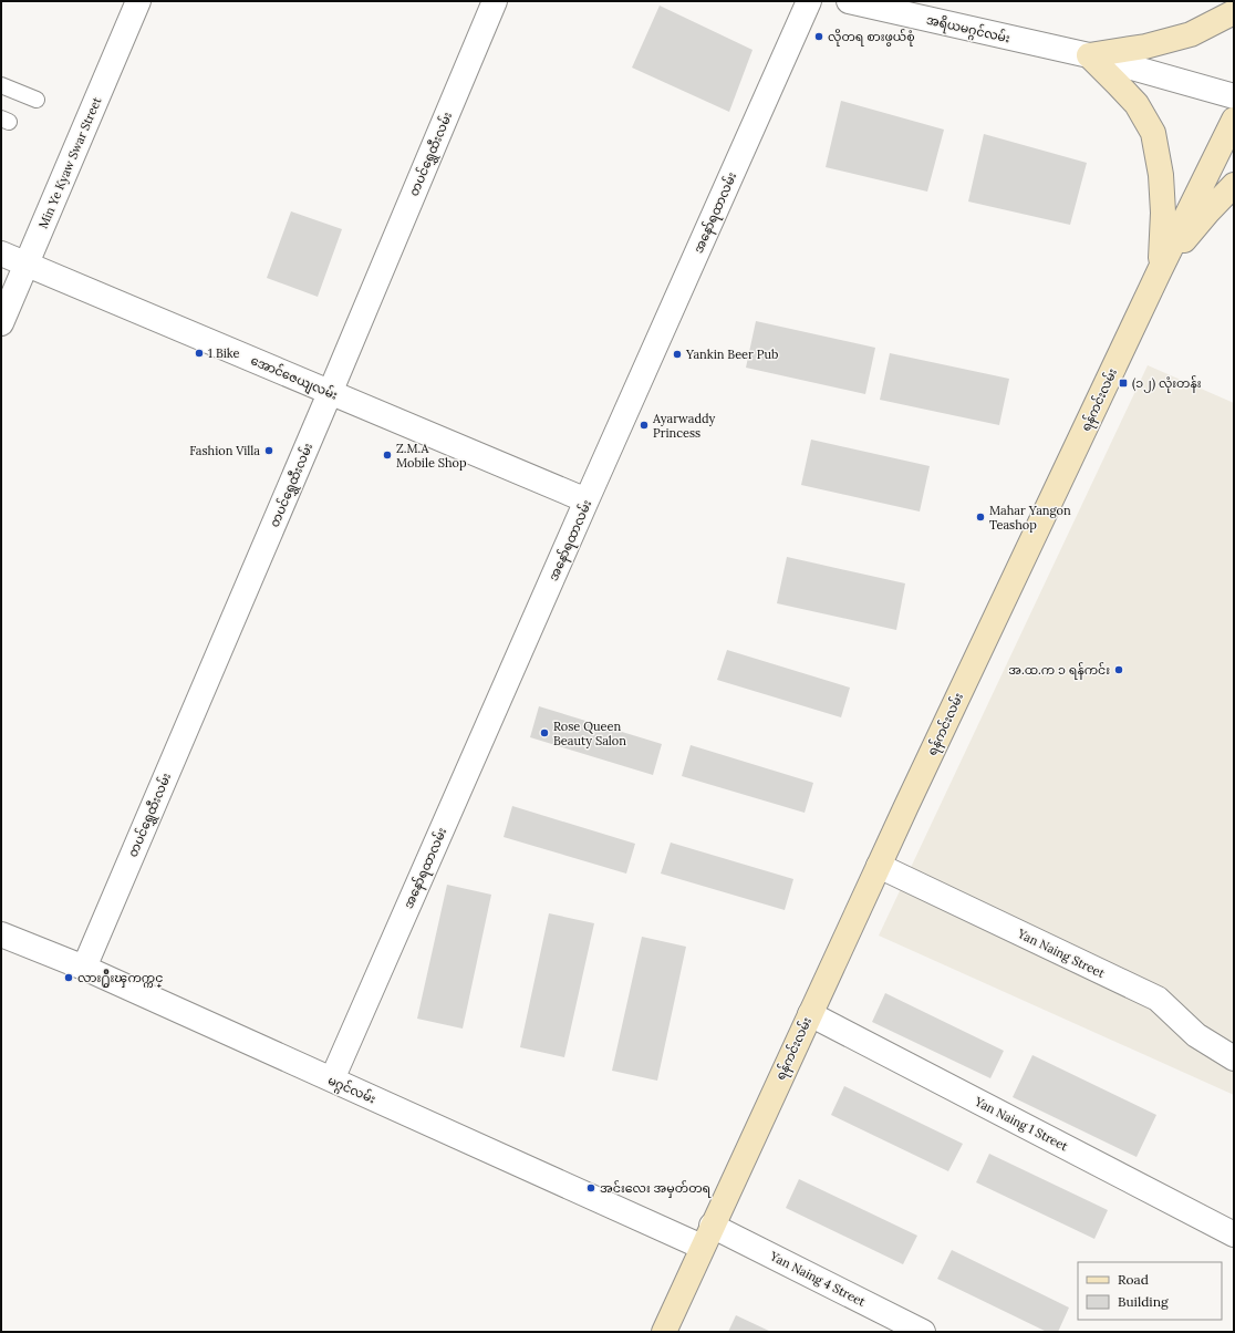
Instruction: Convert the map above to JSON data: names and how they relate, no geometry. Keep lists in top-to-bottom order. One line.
{"streets":{"main road":["ရန်ကင်းလမ်း"],"street":["အရိယမဂ္ဂင်လမ်း","တပင်ရွှေထီးလမ်း","Min Ye Kyaw Swar Street","အနော်ရထာလမ်း","အောင်ဇေယျလမ်း","Yan Naing Street","မဂ္ဂင်လမ်း","Yan Naing 1 Street","Yan Naing 4 Street"]},"crossings":[["တပင်ရွှေထီးလမ်း","အောင်ဇေယျလမ်း"],["တပင်ရွှေထီးလမ်း","မဂ္ဂင်လမ်း"],["Min Ye Kyaw Swar Street","အောင်ဇေယျလမ်း"],["အနော်ရထာလမ်း","အောင်ဇေယျလမ်း"],["အနော်ရထာလမ်း","မဂ္ဂင်လမ်း"],["ရန်ကင်းလမ်း","Yan Naing Street"],["ရန်ကင်းလမ်း","မဂ္ဂင်လမ်း"],["ရန်ကင်းလမ်း","Yan Naing 1 Street"],["ရန်ကင်းလမ်း","Yan Naing 4 Street"]],"places":{"other":["လိုတရ စားဖွယ်စုံ","1 Bike","Yankin Beer Pub","Ayarwaddy Princess","Fashion Villa","Z.M.A Mobile Shop","Mahar Yangon Teashop","အ.ထ.က ၁ ရန်ကင်း","Rose Queen Beauty Salon","လား႐ွိဳးၾကက္ကင္","အင်းလေး အမှတ်တရ"],"transit":["(၁၂) လုံးတန်း"]},"legend":["Road","Building"]}
